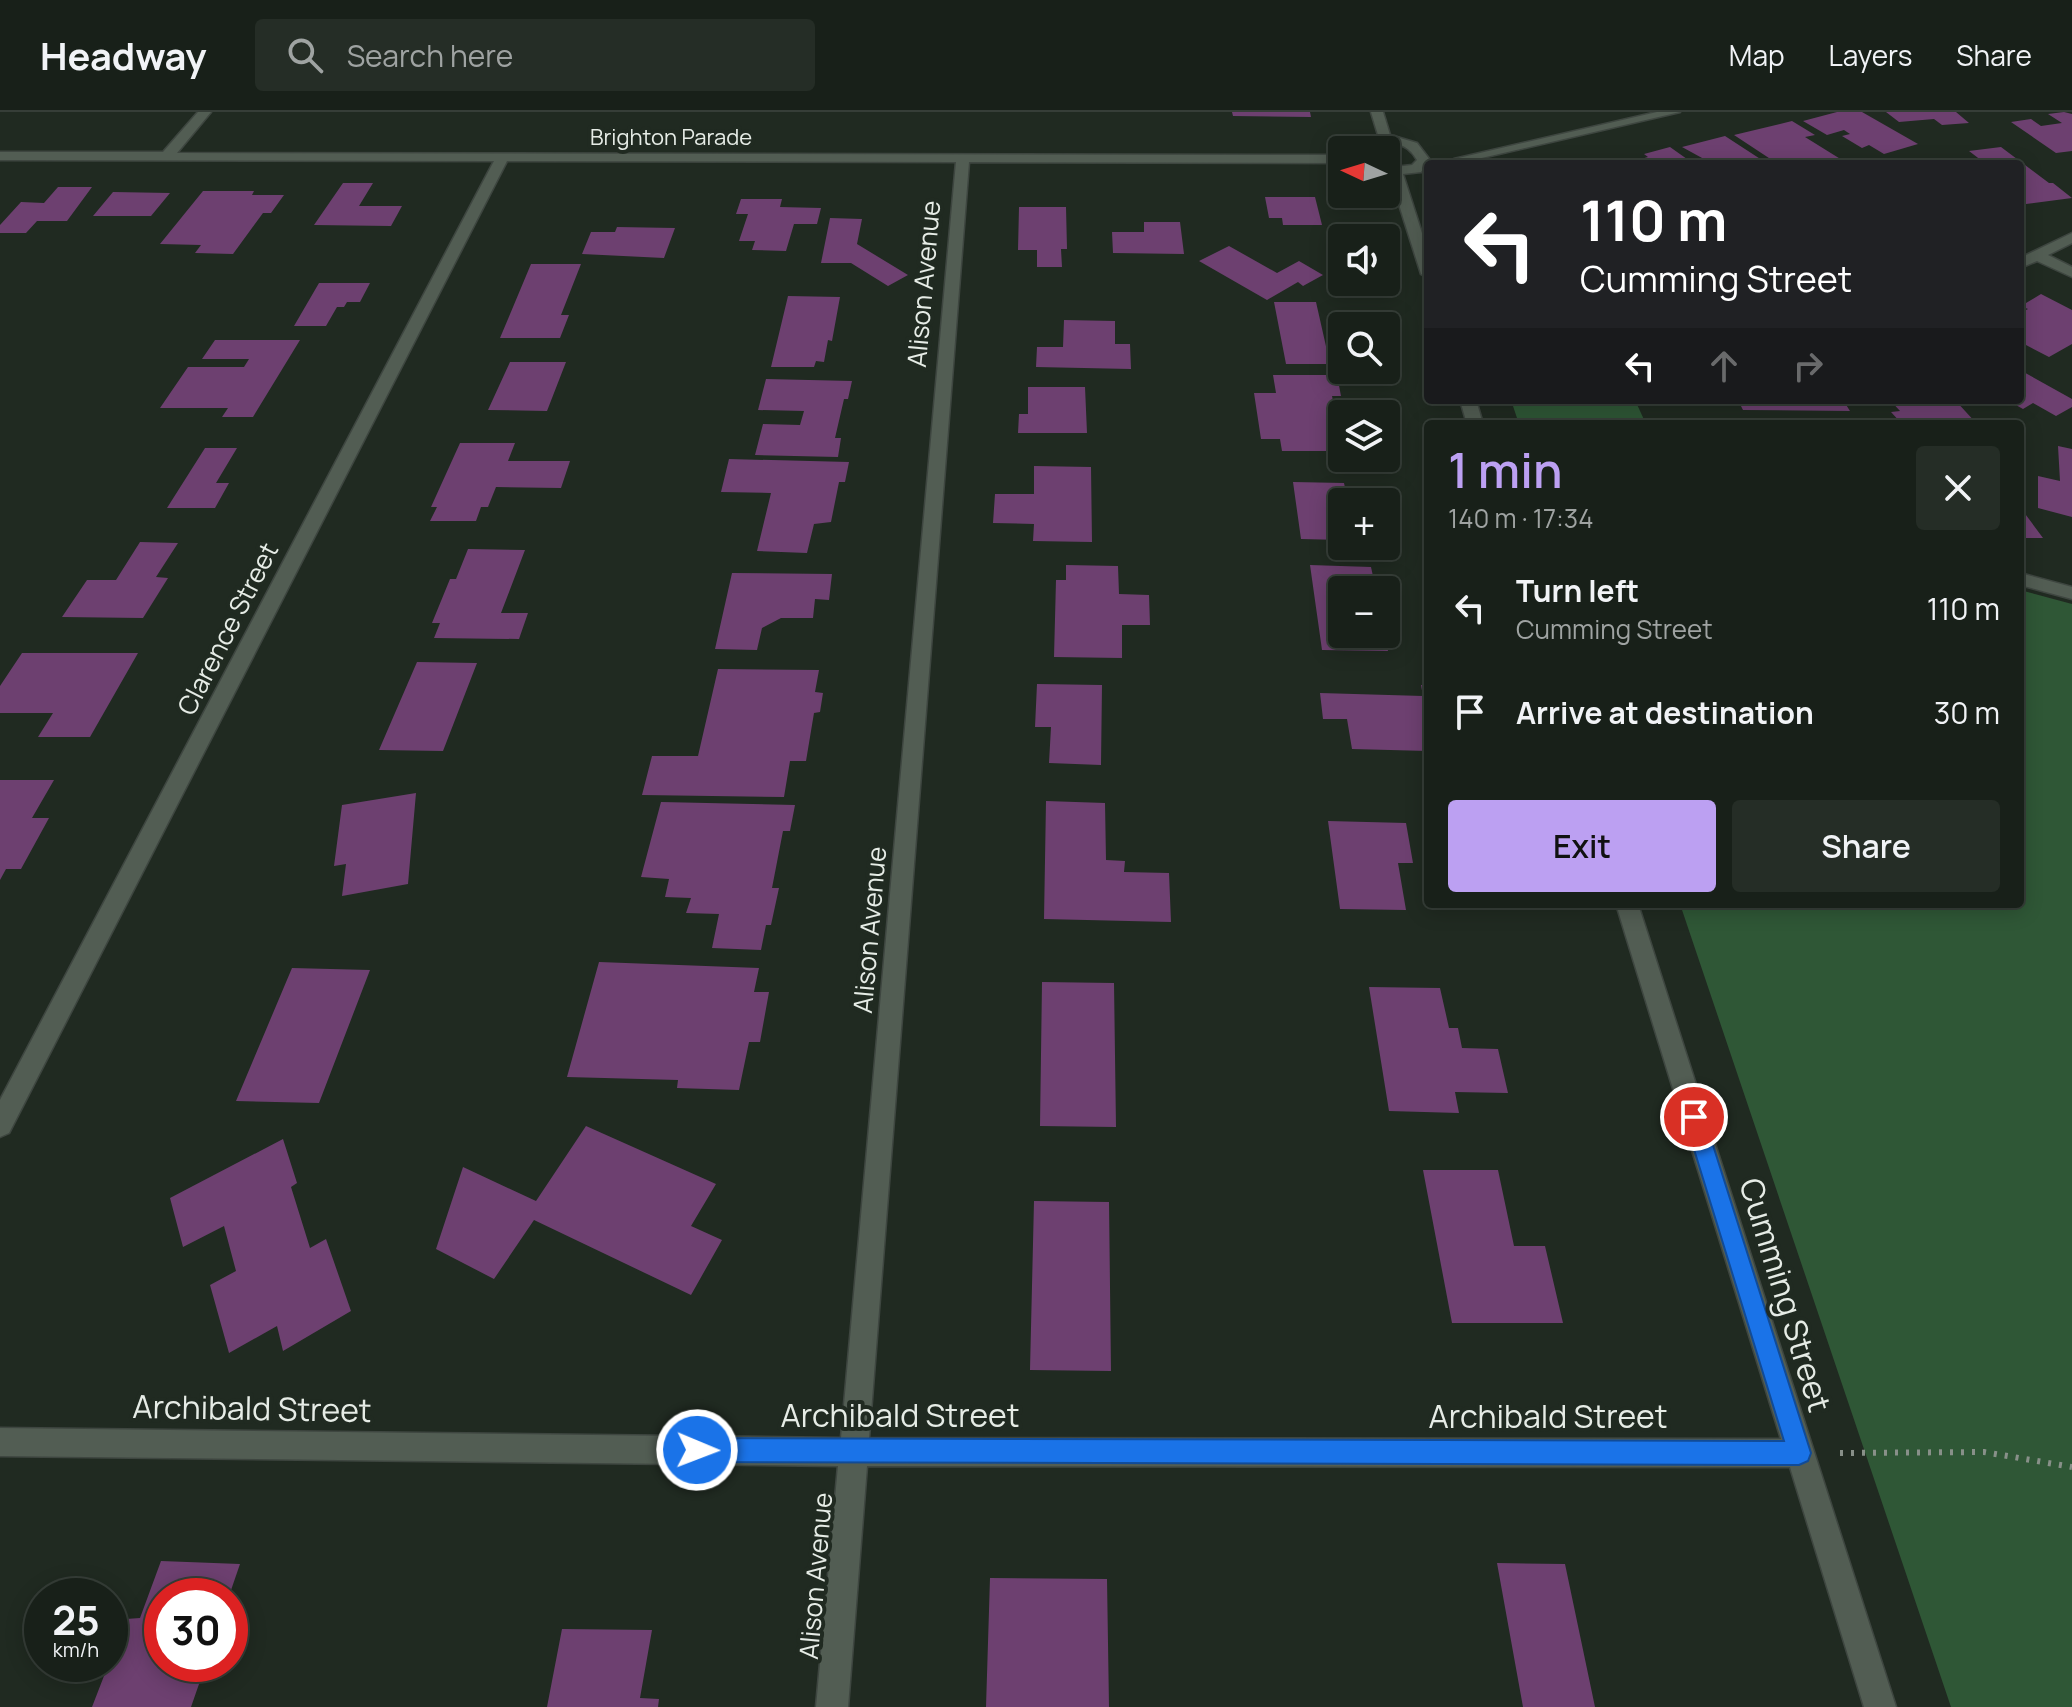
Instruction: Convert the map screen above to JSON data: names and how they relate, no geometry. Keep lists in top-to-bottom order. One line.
{"streets":{"street":["Brighton Parade","Alison Avenue","Clarence Street","Cumming Street","Archibald Street"]},"crossings":[["Brighton Parade","Alison Avenue"],["Brighton Parade","Clarence Street"],["Alison Avenue","Archibald Street"],["Cumming Street","Archibald Street"]],"north":"left","page":{"header":"Headway","search":"Search here","nav":["Map","Layers","Share"],"map_buttons":["+","−"],"turn":["110 m","Cumming Street"],"heading":["1 min","140 m · 17:34"],"list":[{"name":"Turn left","note":"Cumming Street","value":"110 m"},{"name":"Arrive at destination","value":"30 m"}],"buttons":["Exit","Share"],"speed":"25 km/h","limit":"30"}}
